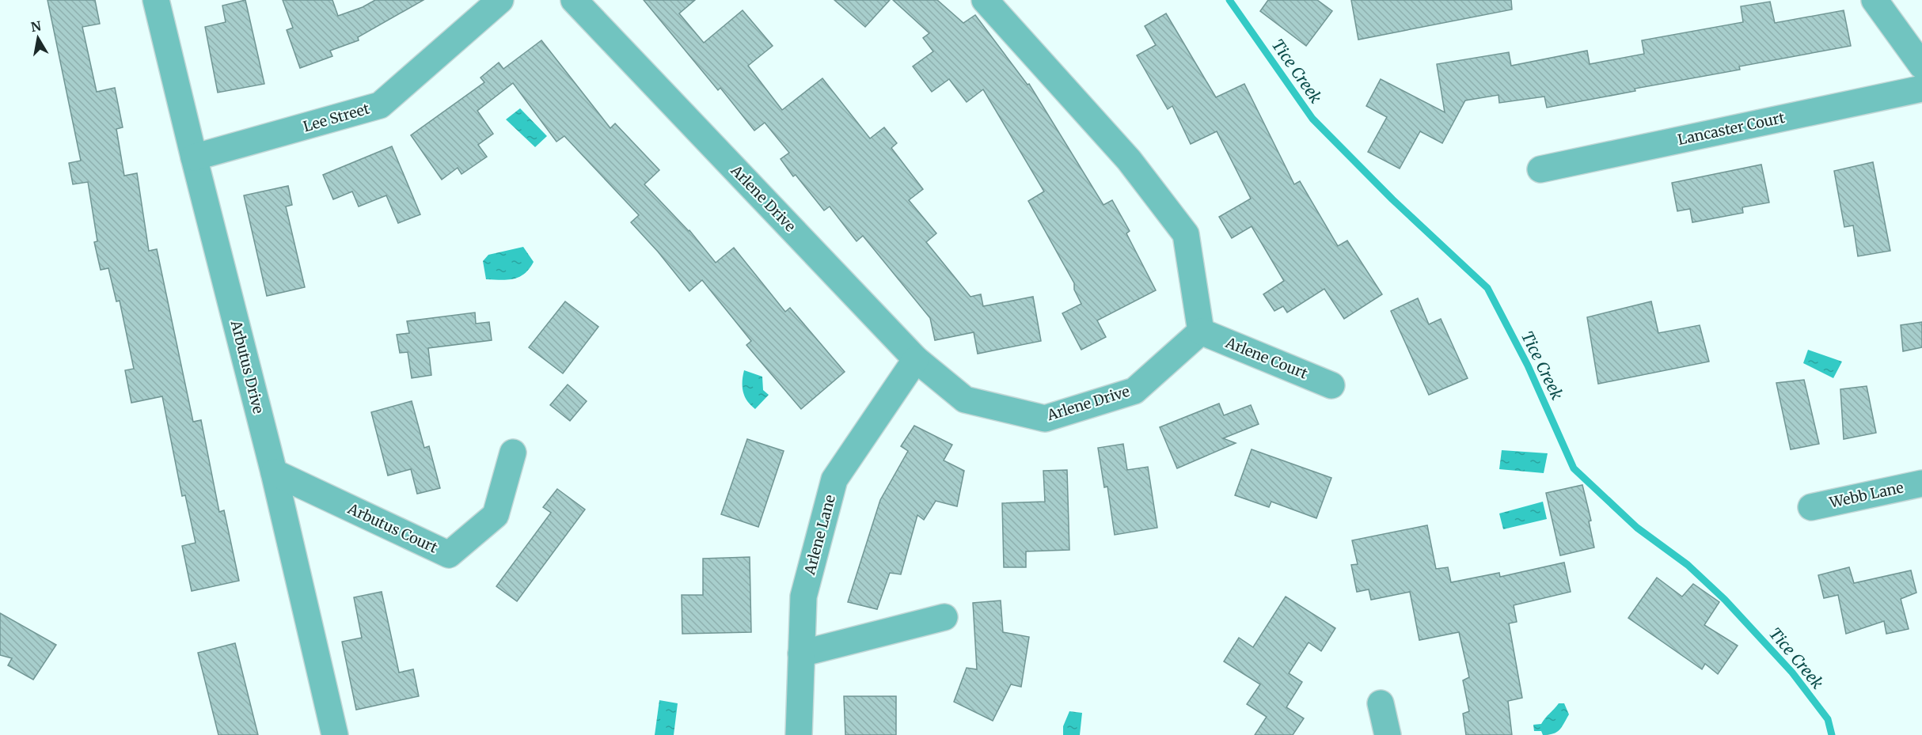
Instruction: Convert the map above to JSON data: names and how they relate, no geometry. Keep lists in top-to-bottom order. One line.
{"streets":{"street":["Lee Street","Lancaster Court","Arlene Drive","Arlene Court","Arbutus Drive","Webb Lane","Arbutus Court","Arlene Lane"]},"crossings":[["Lee Street","Arbutus Drive"],["Arlene Drive","Arlene Court"],["Arlene Drive","Arlene Lane"],["Arbutus Drive","Arbutus Court"]],"water":["Tice Creek"],"north":"top"}
